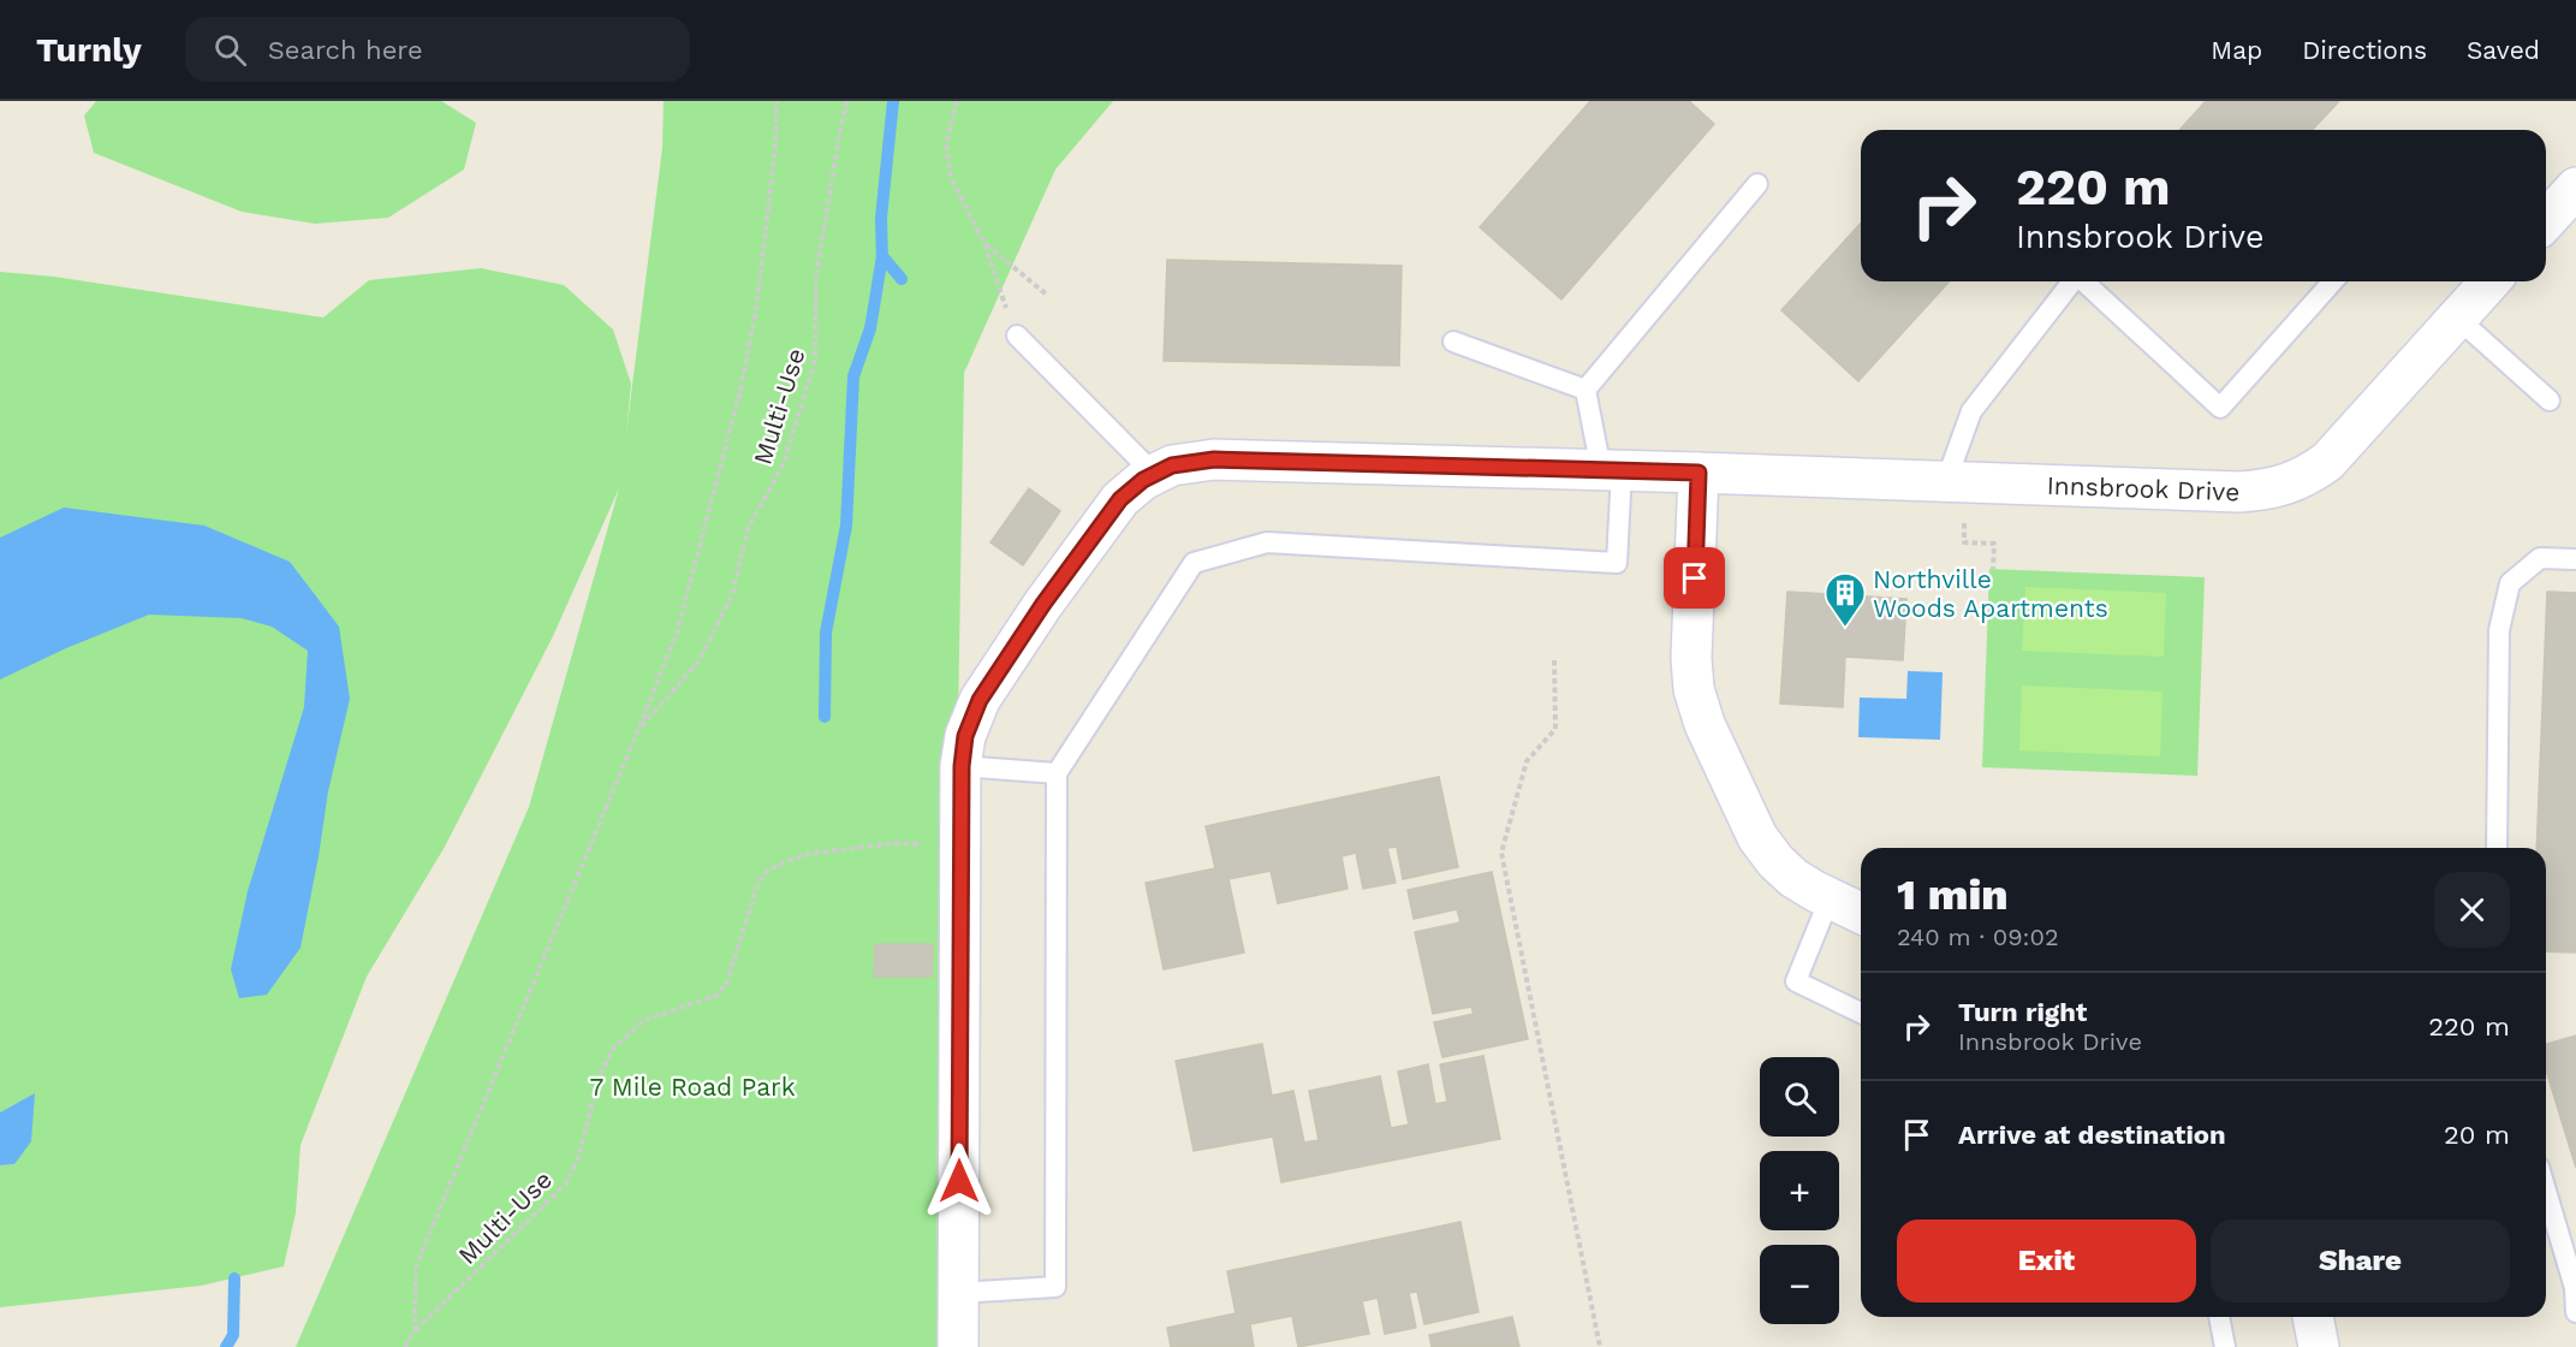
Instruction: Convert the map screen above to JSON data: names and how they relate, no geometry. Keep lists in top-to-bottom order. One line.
{"streets":{"street":["Innsbrook Drive"],"path":["Multi-Use"]},"crossings":[["Multi-Use","Innsbrook Drive"]],"parks":["7 Mile Road Park"],"places":{"building":["Northville Woods Apartments"]},"page":{"header":"Turnly","search":"Search here","nav":["Map","Directions","Saved"],"turn":["220 m","Innsbrook Drive"],"heading":["1 min","240 m · 09:02"],"list":[{"name":"Turn right","note":"Innsbrook Drive","value":"220 m"},{"name":"Arrive at destination","value":"20 m"}],"map_buttons":["+","−"],"buttons":["Exit","Share"]}}
